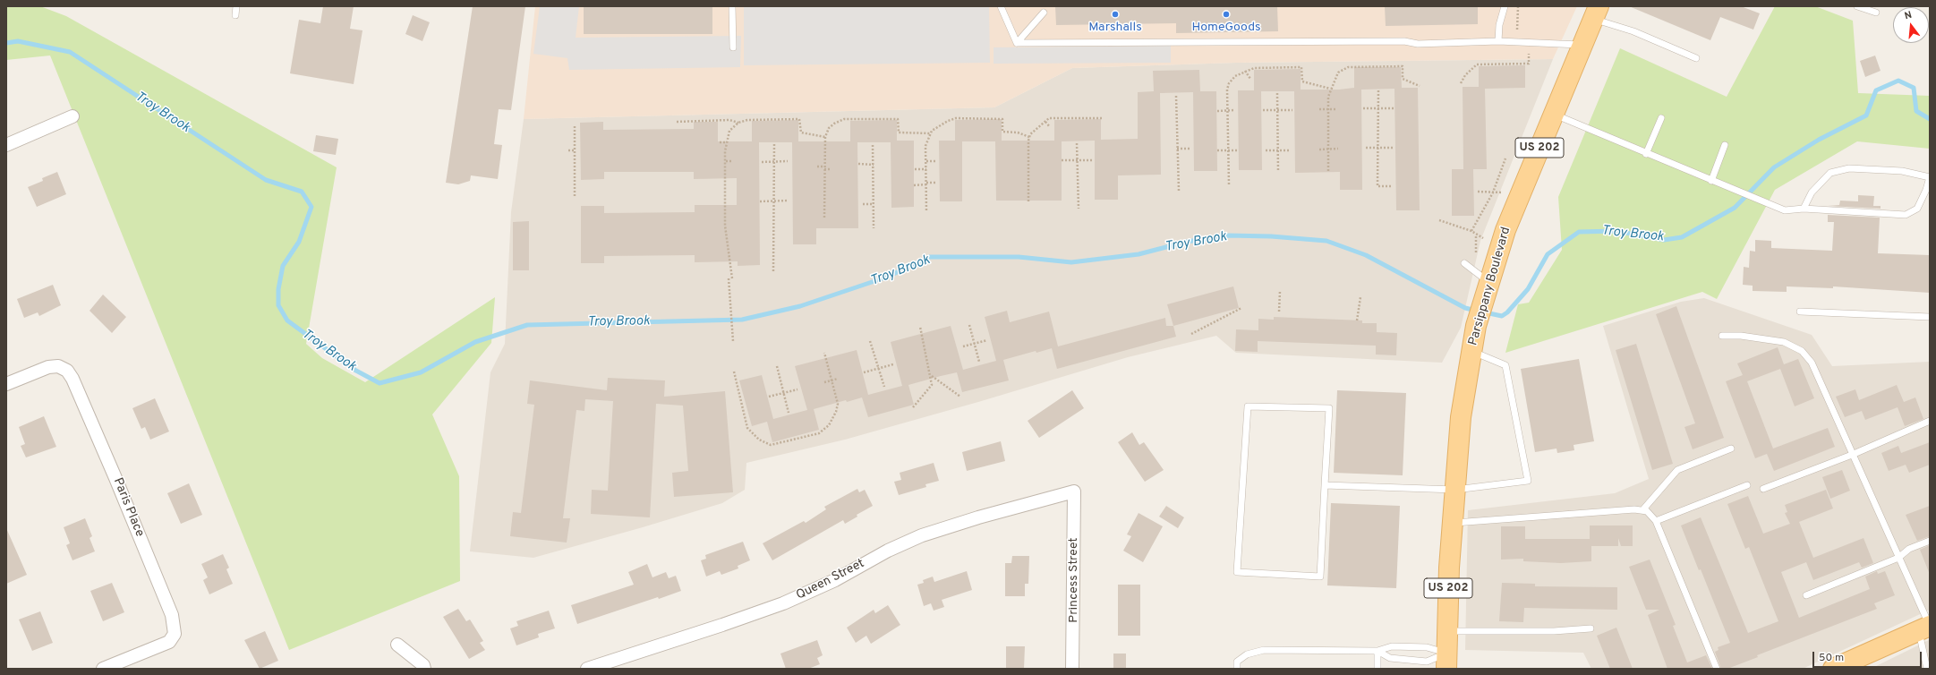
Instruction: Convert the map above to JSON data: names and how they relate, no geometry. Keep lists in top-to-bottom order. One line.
{"streets":{"main road":["US 202","Parsippany Boulevard"],"street":["Paris Place","Queen Street","Princess Street"]},"crossings":[["Queen Street","Princess Street"]],"water":["Troy Brook"],"places":["Marshalls","HomeGoods"],"scale_bar":"50 m","north":"top"}
